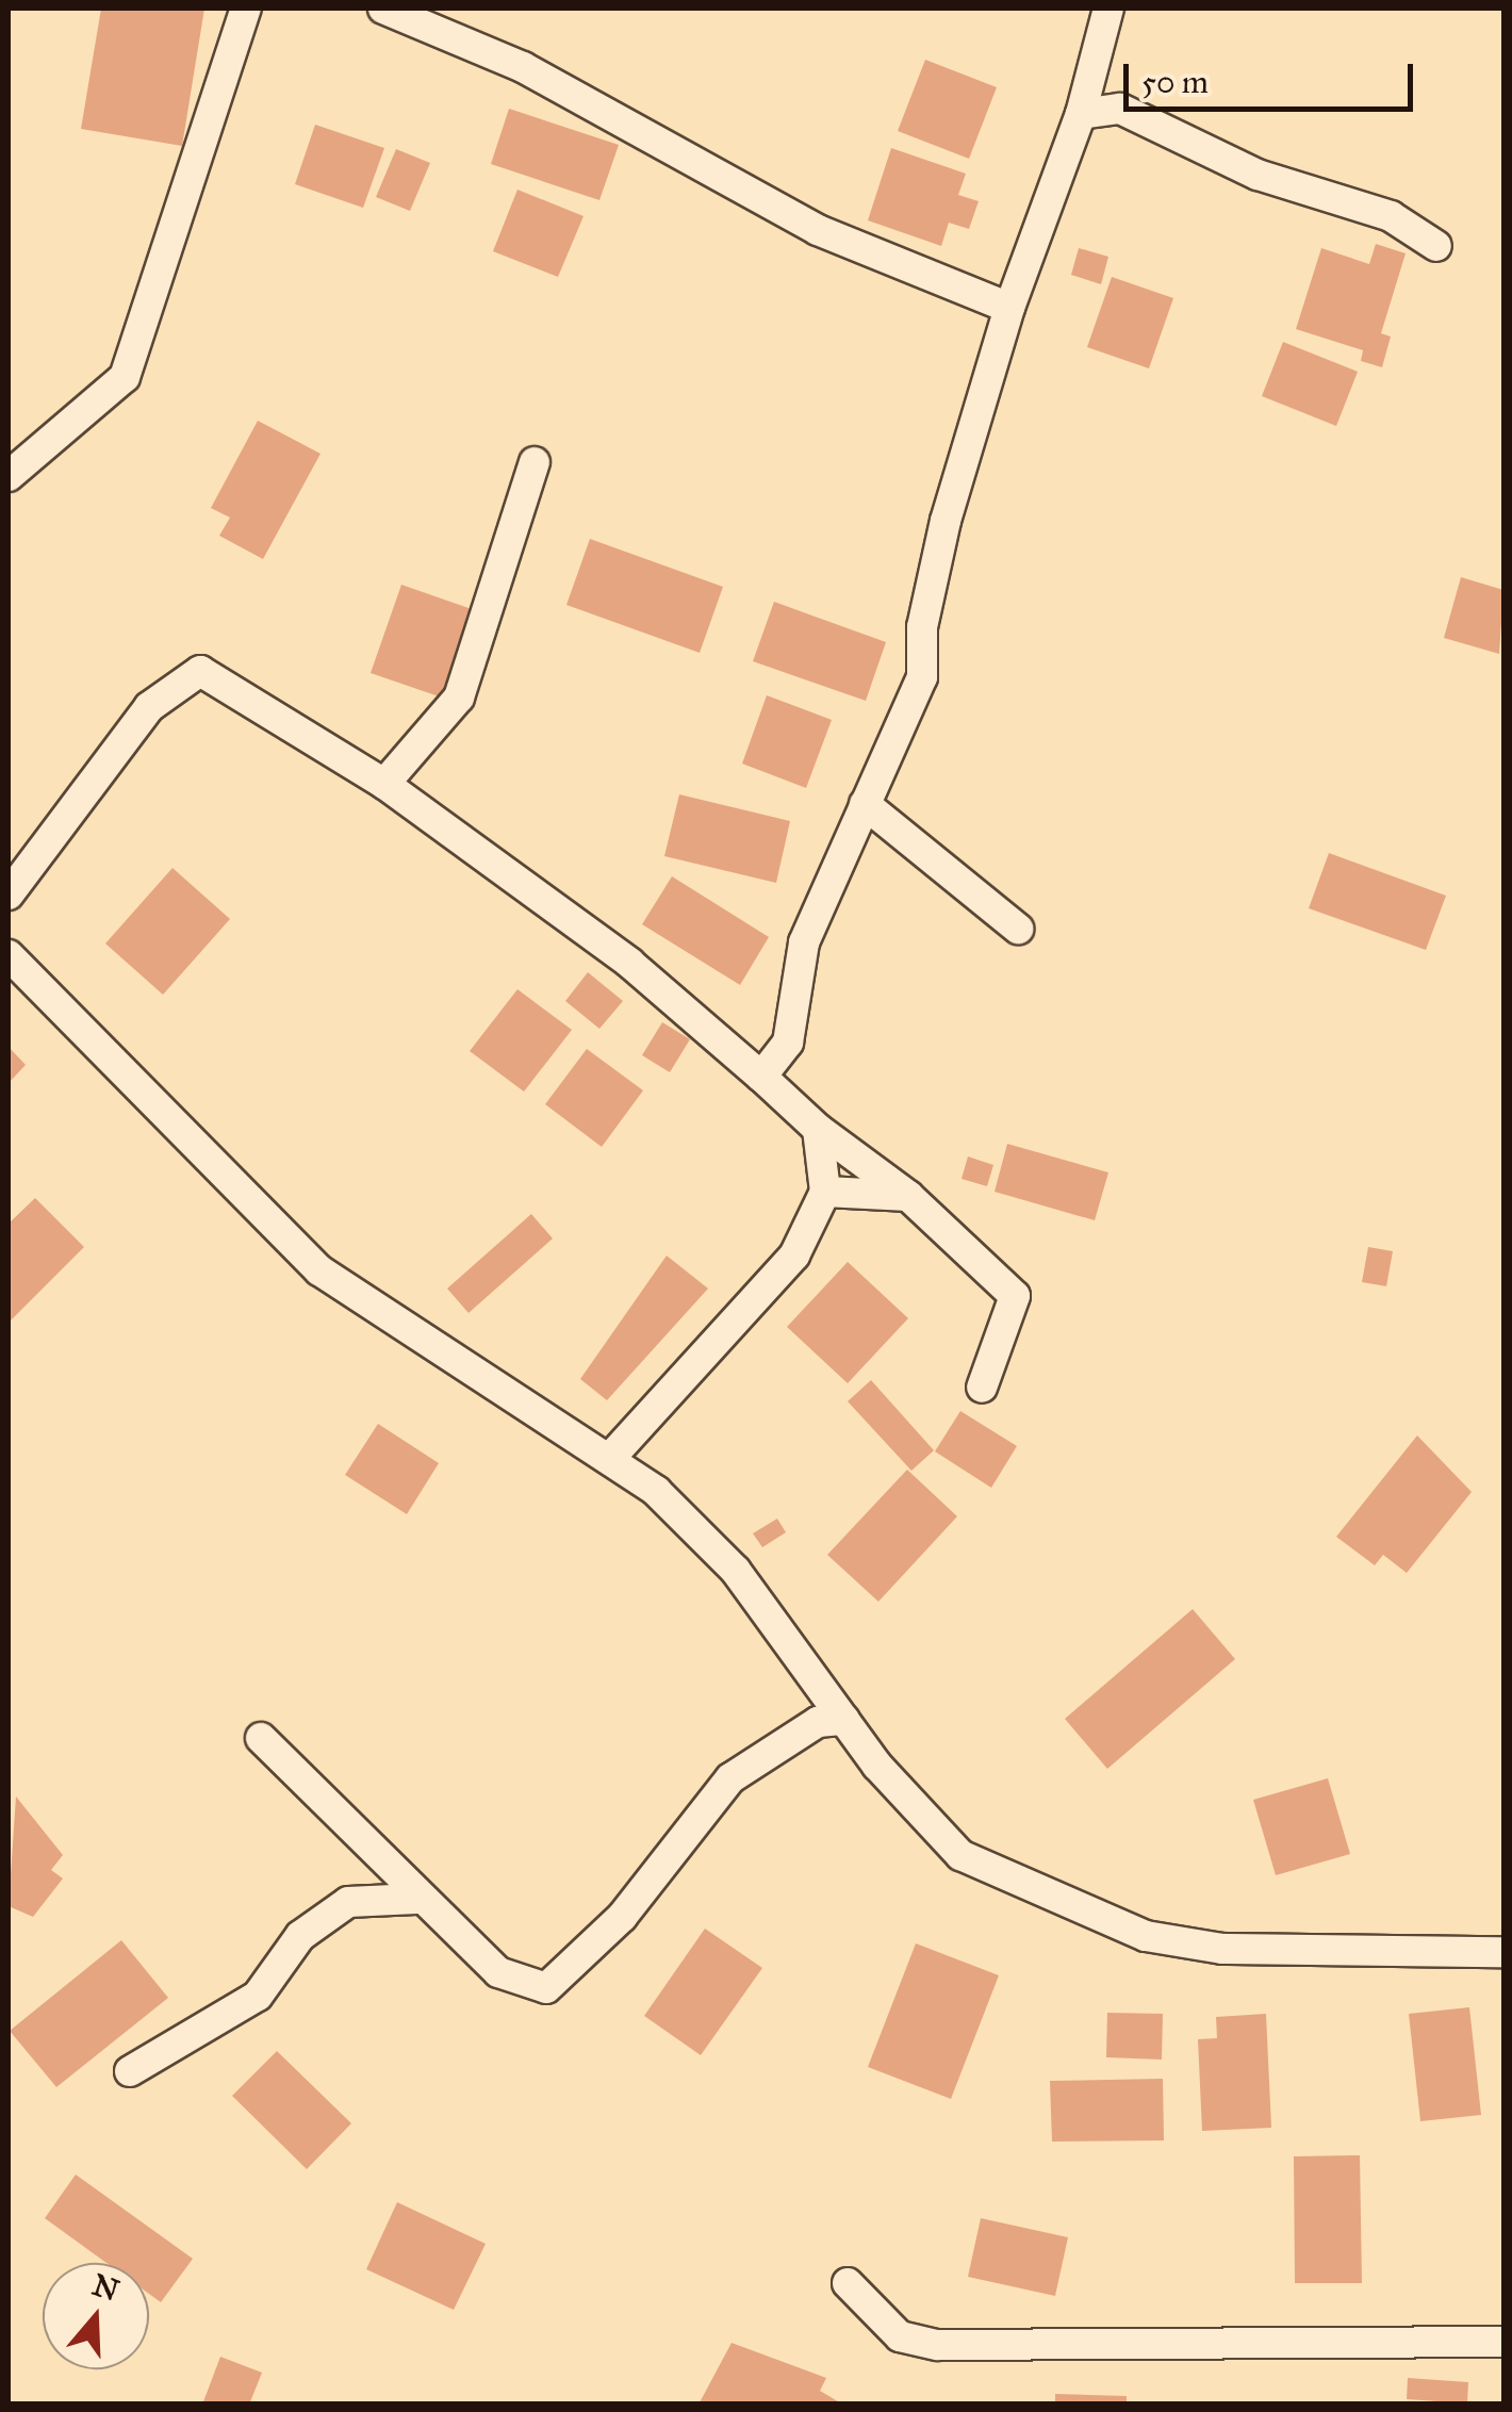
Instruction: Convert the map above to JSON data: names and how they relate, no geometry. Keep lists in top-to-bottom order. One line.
{"scale_bar":"50 m","north":"top"}
